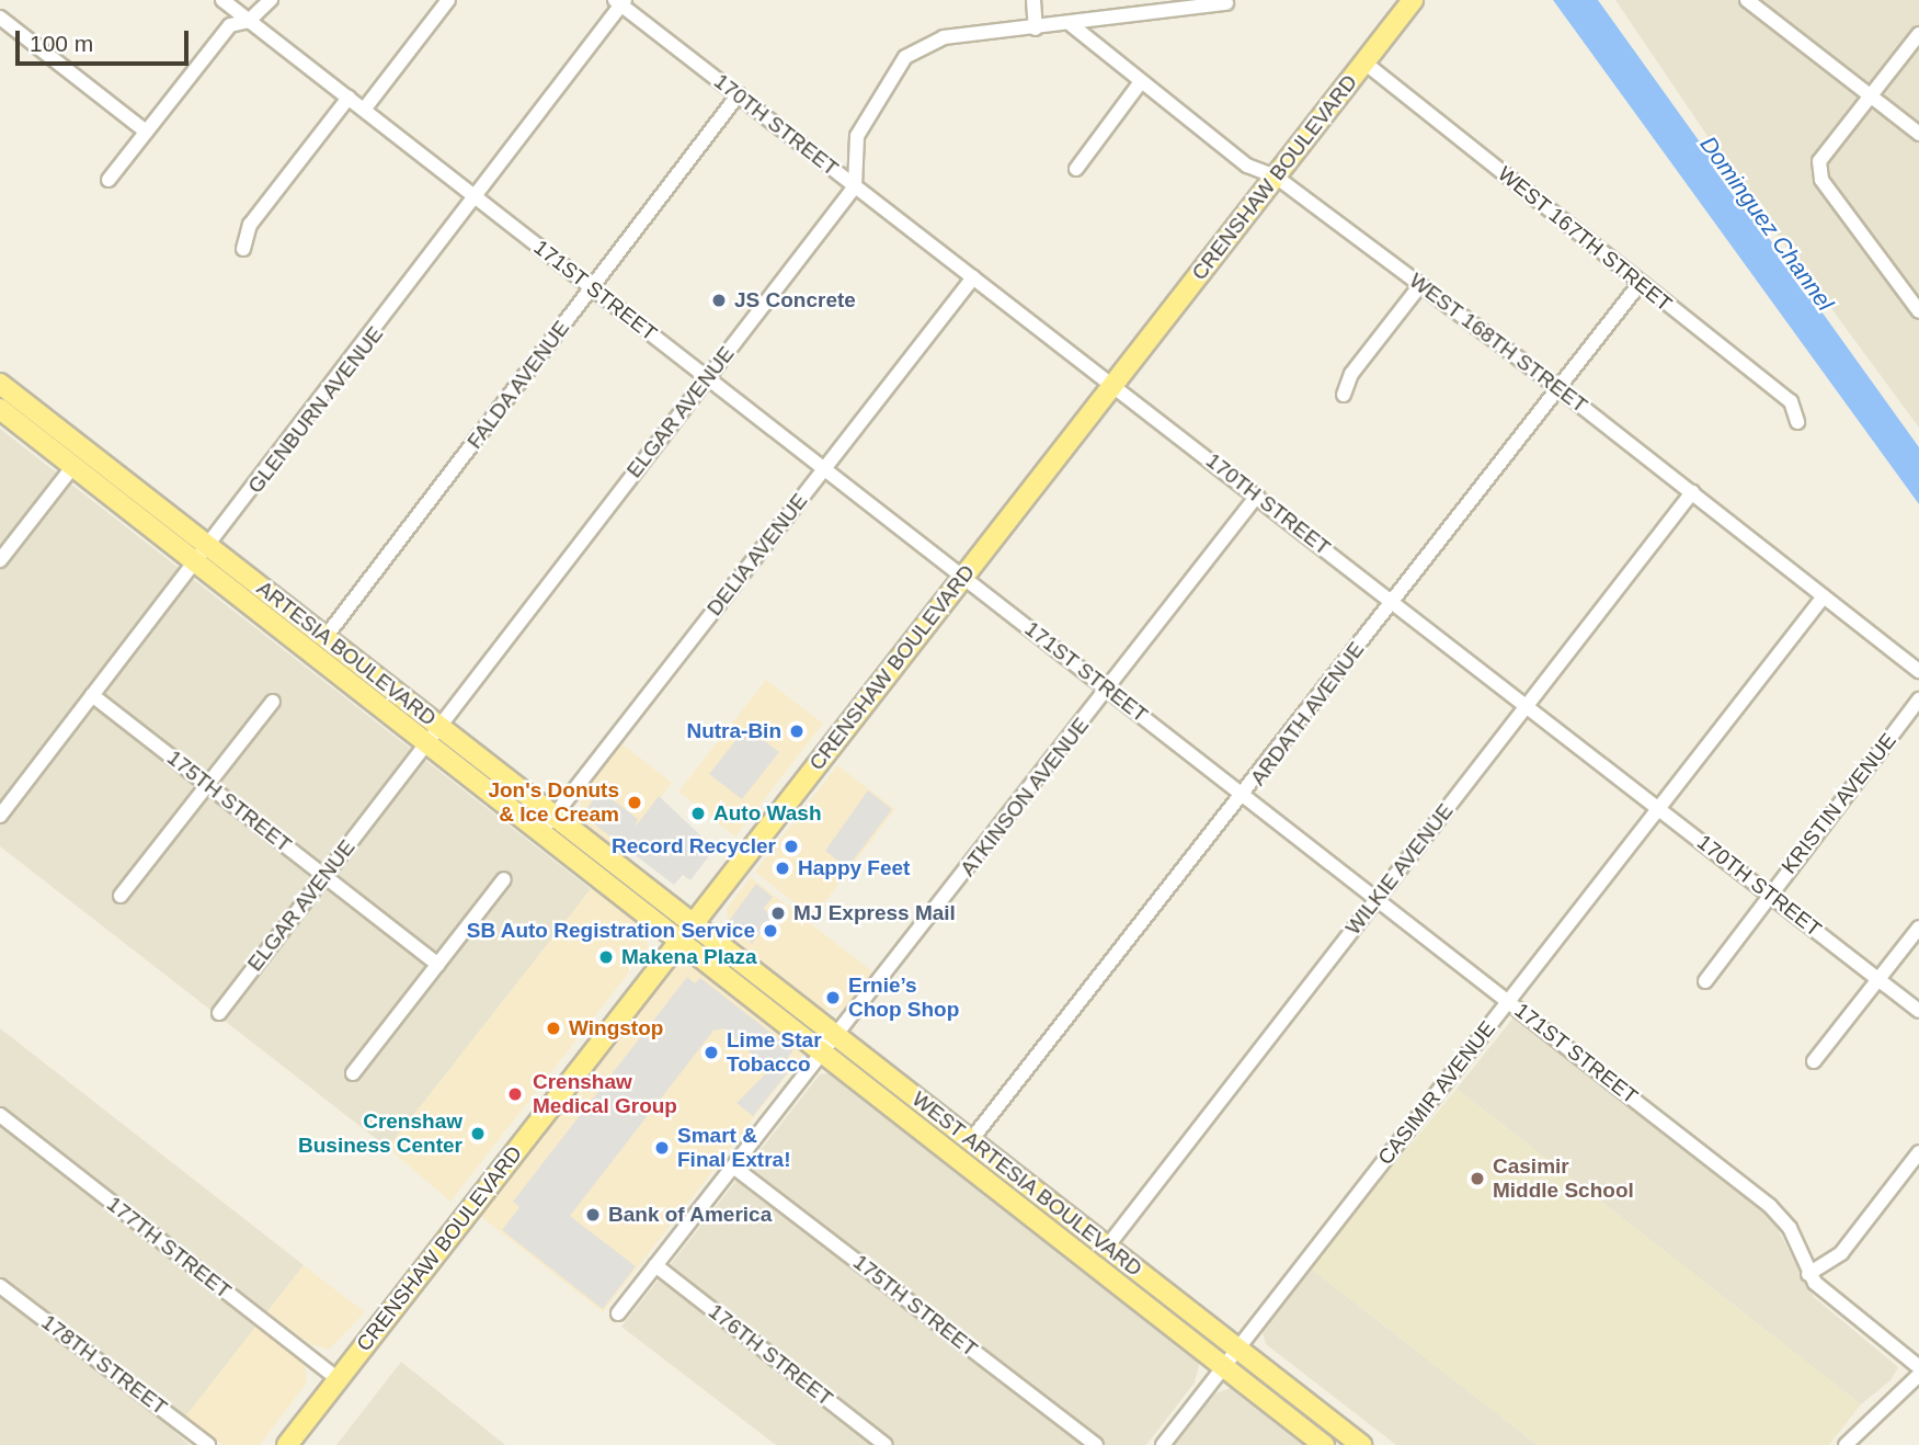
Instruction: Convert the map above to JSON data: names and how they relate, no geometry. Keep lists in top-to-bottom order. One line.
{"streets":{"main road":["CRENSHAW BOULEVARD","ARTESIA BOULEVARD","WEST ARTESIA BOULEVARD"],"street":["170TH STREET","WEST 167TH STREET","171ST STREET","WEST 168TH STREET","FALDA AVENUE","GLENBURN AVENUE","ELGAR AVENUE","DELIA AVENUE","ARDATH AVENUE","ATKINSON AVENUE","175TH STREET","KRISTIN AVENUE","WILKIE AVENUE","CASIMIR AVENUE","177TH STREET","176TH STREET","178TH STREET"]},"crossings":[["170TH STREET","CRENSHAW BOULEVARD"],["170TH STREET","FALDA AVENUE"],["170TH STREET","GLENBURN AVENUE"],["170TH STREET","ELGAR AVENUE"],["170TH STREET","DELIA AVENUE"],["170TH STREET","ARDATH AVENUE"],["170TH STREET","ATKINSON AVENUE"],["170TH STREET","KRISTIN AVENUE"],["170TH STREET","WILKIE AVENUE"],["170TH STREET","CASIMIR AVENUE"],["CRENSHAW BOULEVARD","WEST 167TH STREET"],["CRENSHAW BOULEVARD","171ST STREET"],["CRENSHAW BOULEVARD","WEST 168TH STREET"],["CRENSHAW BOULEVARD","ARTESIA BOULEVARD"],["CRENSHAW BOULEVARD","WEST ARTESIA BOULEVARD"],["CRENSHAW BOULEVARD","177TH STREET"],["WEST 167TH STREET","ARDATH AVENUE"],["171ST STREET","FALDA AVENUE"],["171ST STREET","GLENBURN AVENUE"],["171ST STREET","ELGAR AVENUE"],["171ST STREET","DELIA AVENUE"],["171ST STREET","ARDATH AVENUE"],["171ST STREET","ATKINSON AVENUE"],["171ST STREET","WILKIE AVENUE"],["171ST STREET","CASIMIR AVENUE"],["WEST 168TH STREET","ARDATH AVENUE"],["WEST 168TH STREET","WILKIE AVENUE"],["WEST 168TH STREET","CASIMIR AVENUE"],["FALDA AVENUE","ARTESIA BOULEVARD"],["GLENBURN AVENUE","ARTESIA BOULEVARD"],["GLENBURN AVENUE","175TH STREET"],["ELGAR AVENUE","ARTESIA BOULEVARD"],["ELGAR AVENUE","175TH STREET"],["DELIA AVENUE","ARTESIA BOULEVARD"],["ARTESIA BOULEVARD","WEST ARTESIA BOULEVARD"],["ARDATH AVENUE","WEST ARTESIA BOULEVARD"],["ATKINSON AVENUE","175TH STREET"],["ATKINSON AVENUE","WEST ARTESIA BOULEVARD"],["ATKINSON AVENUE","176TH STREET"],["WILKIE AVENUE","WEST ARTESIA BOULEVARD"],["CASIMIR AVENUE","WEST ARTESIA BOULEVARD"]],"water":["Dominguez Channel"],"places":["JS Concrete","Nutra-Bin","Jon's Donuts & Ice Cream","Auto Wash","Record Recycler","Happy Feet","MJ Express Mail","SB Auto Registration Service","Makena Plaza","Ernie’s Chop Shop","Wingstop","Lime Star Tobacco","Crenshaw Medical Group","Crenshaw Business Center","Smart & Final Extra!","Casimir Middle School","Bank of America"],"scale_bar":"100 m"}
